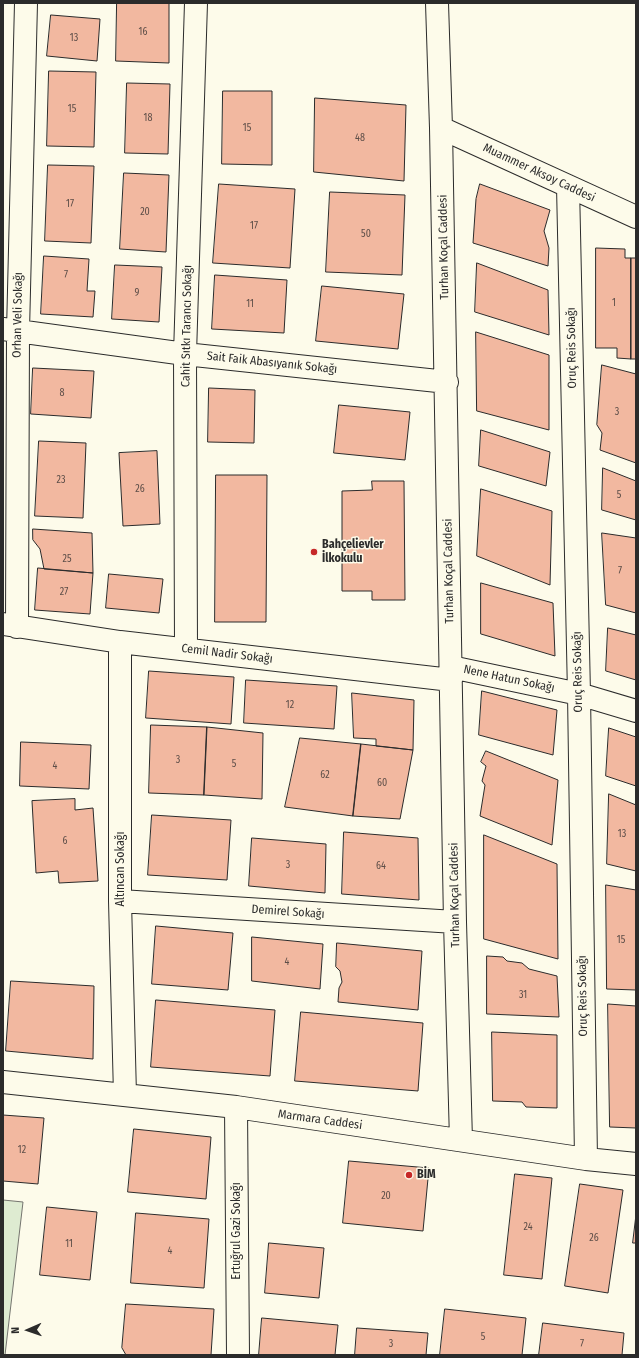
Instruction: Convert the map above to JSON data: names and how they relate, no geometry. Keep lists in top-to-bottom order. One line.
{"streets":{"street":["Muammer Aksoy Caddesi","Turhan Koçal Caddesi","Orhan Veli Sokağı","Cahit Sıtkı Tarancı Sokağı","Oruç Reis Sokağı","Sait Faik Abasıyanık Sokağı","Cemil Nadir Sokağı","Nene Hatun Sokağı","Altıncan Sokağı","Demirel Sokağı","Marmara Caddesi","Ertuğrul Gazi Sokağı"]},"crossings":[["Muammer Aksoy Caddesi","Turhan Koçal Caddesi"],["Muammer Aksoy Caddesi","Oruç Reis Sokağı"],["Turhan Koçal Caddesi","Sait Faik Abasıyanık Sokağı"],["Turhan Koçal Caddesi","Cemil Nadir Sokağı"],["Turhan Koçal Caddesi","Nene Hatun Sokağı"],["Turhan Koçal Caddesi","Demirel Sokağı"],["Turhan Koçal Caddesi","Marmara Caddesi"],["Orhan Veli Sokağı","Sait Faik Abasıyanık Sokağı"],["Orhan Veli Sokağı","Cemil Nadir Sokağı"],["Cahit Sıtkı Tarancı Sokağı","Sait Faik Abasıyanık Sokağı"],["Cahit Sıtkı Tarancı Sokağı","Cemil Nadir Sokağı"],["Oruç Reis Sokağı","Nene Hatun Sokağı"],["Oruç Reis Sokağı","Marmara Caddesi"],["Cemil Nadir Sokağı","Nene Hatun Sokağı"],["Cemil Nadir Sokağı","Altıncan Sokağı"],["Altıncan Sokağı","Demirel Sokağı"],["Altıncan Sokağı","Marmara Caddesi"],["Marmara Caddesi","Ertuğrul Gazi Sokağı"]],"places":["Bahçelievler İlkokulu","BİM"],"house_numbers":["16","13","15","18","15","48","17","20","17","50","7","9","1","11","8","3","23","26","5","25","7","27","12","3","5","4","62","60","13","6","3","64","15","4","31","12","20","24","26","11","4","5","3","7"],"north":"left"}
